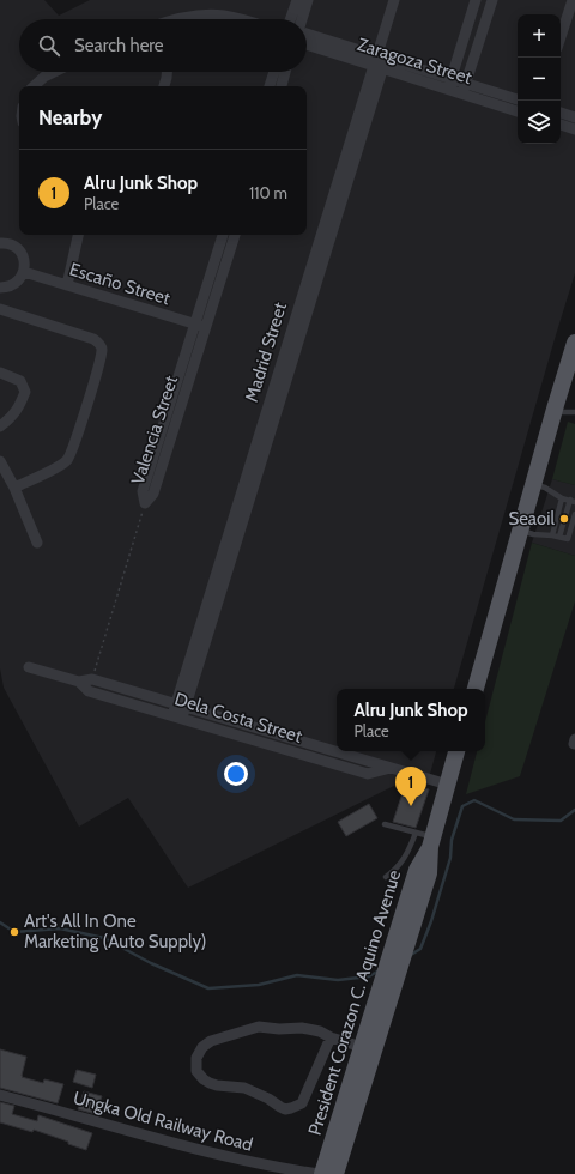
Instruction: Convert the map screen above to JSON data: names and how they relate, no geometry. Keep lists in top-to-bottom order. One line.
{"streets":{"main road":["President Corazon C. Aquino Avenue"],"street":["Zaragoza Street","Escaño Street","Madrid Street","Valencia Street","Dela Costa Street","Ungka Old Railway Road"]},"crossings":[["Zaragoza Street","Madrid Street"],["Escaño Street","Valencia Street"],["Madrid Street","Dela Costa Street"],["Dela Costa Street","President Corazon C. Aquino Avenue"]],"places":["Seaoil","Art's All In One Marketing (Auto Supply)"],"page":{"map_buttons":["+","−"],"search":"Search here","heading":"Nearby","list":[{"mark":"1","name":"Alru Junk Shop","note":"Place","value":"110 m"}],"popup":["Alru Junk Shop","Place"],"pins":"1"}}
